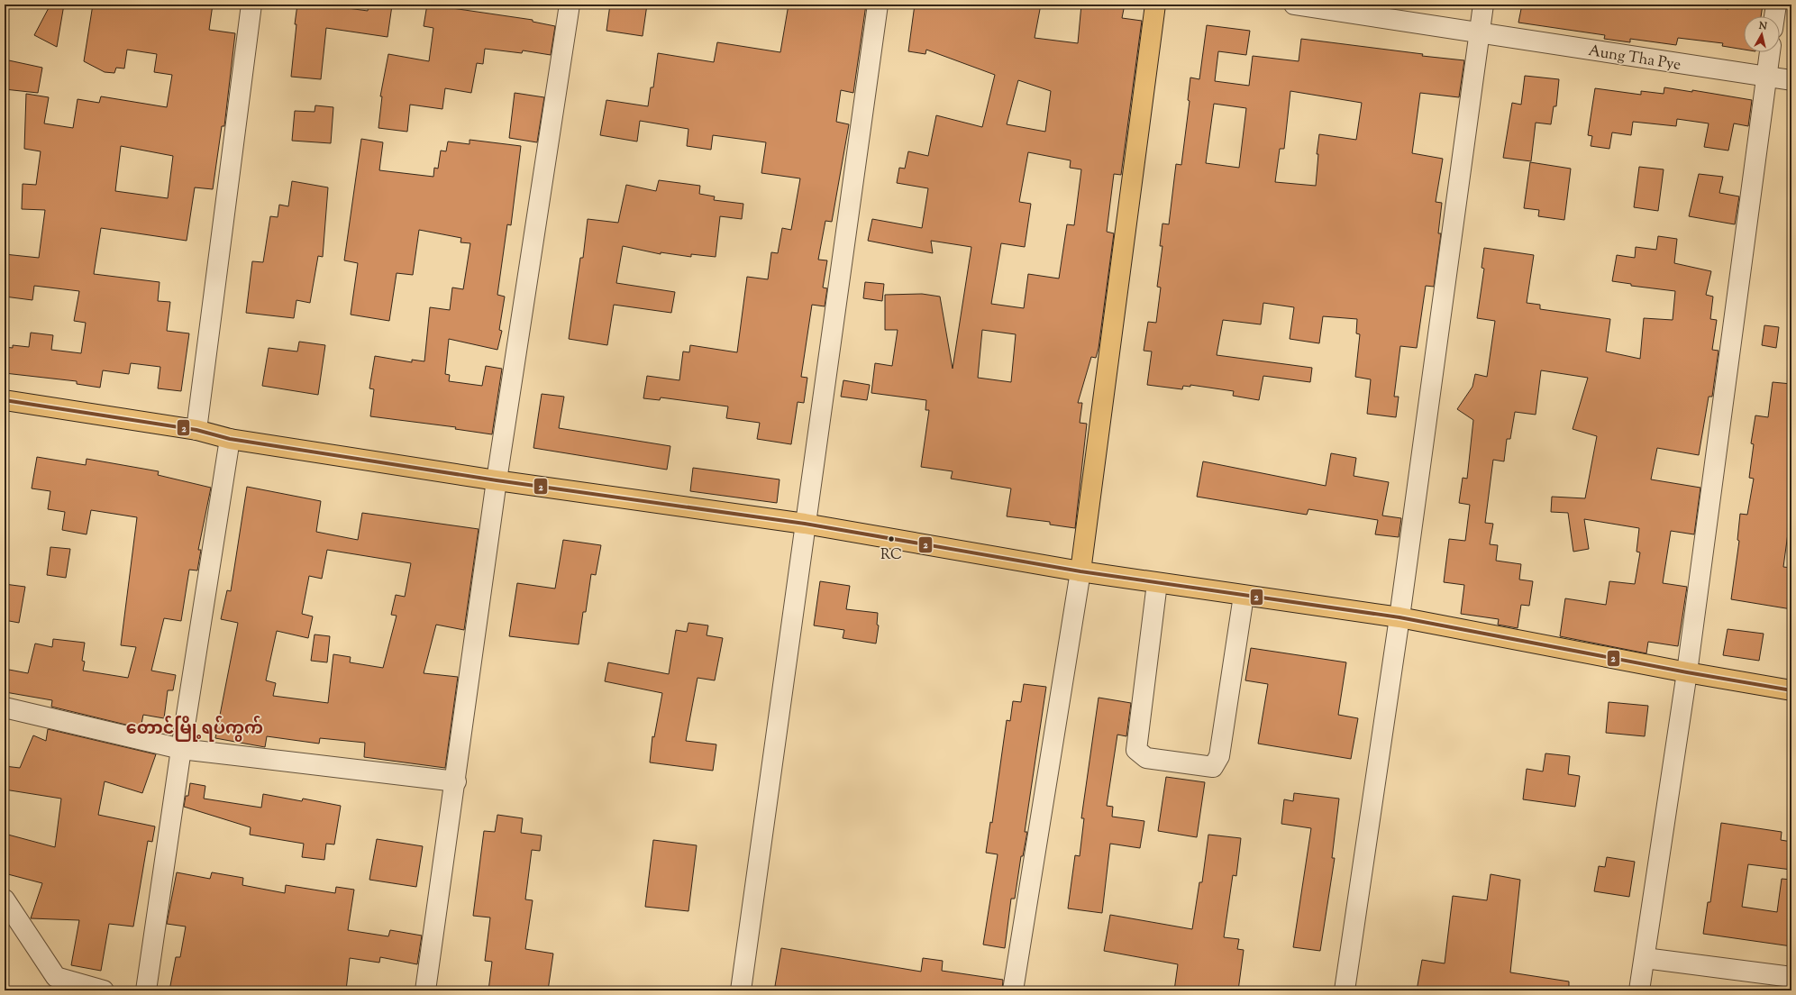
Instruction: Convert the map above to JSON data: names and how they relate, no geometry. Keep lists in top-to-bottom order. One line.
{"streets":{"street":["Aung Tha Pye"]},"districts":["တောင်မြို့ရပ်ကွက်"],"places":["RC"],"lines":["transit line 2"],"north":"top"}
